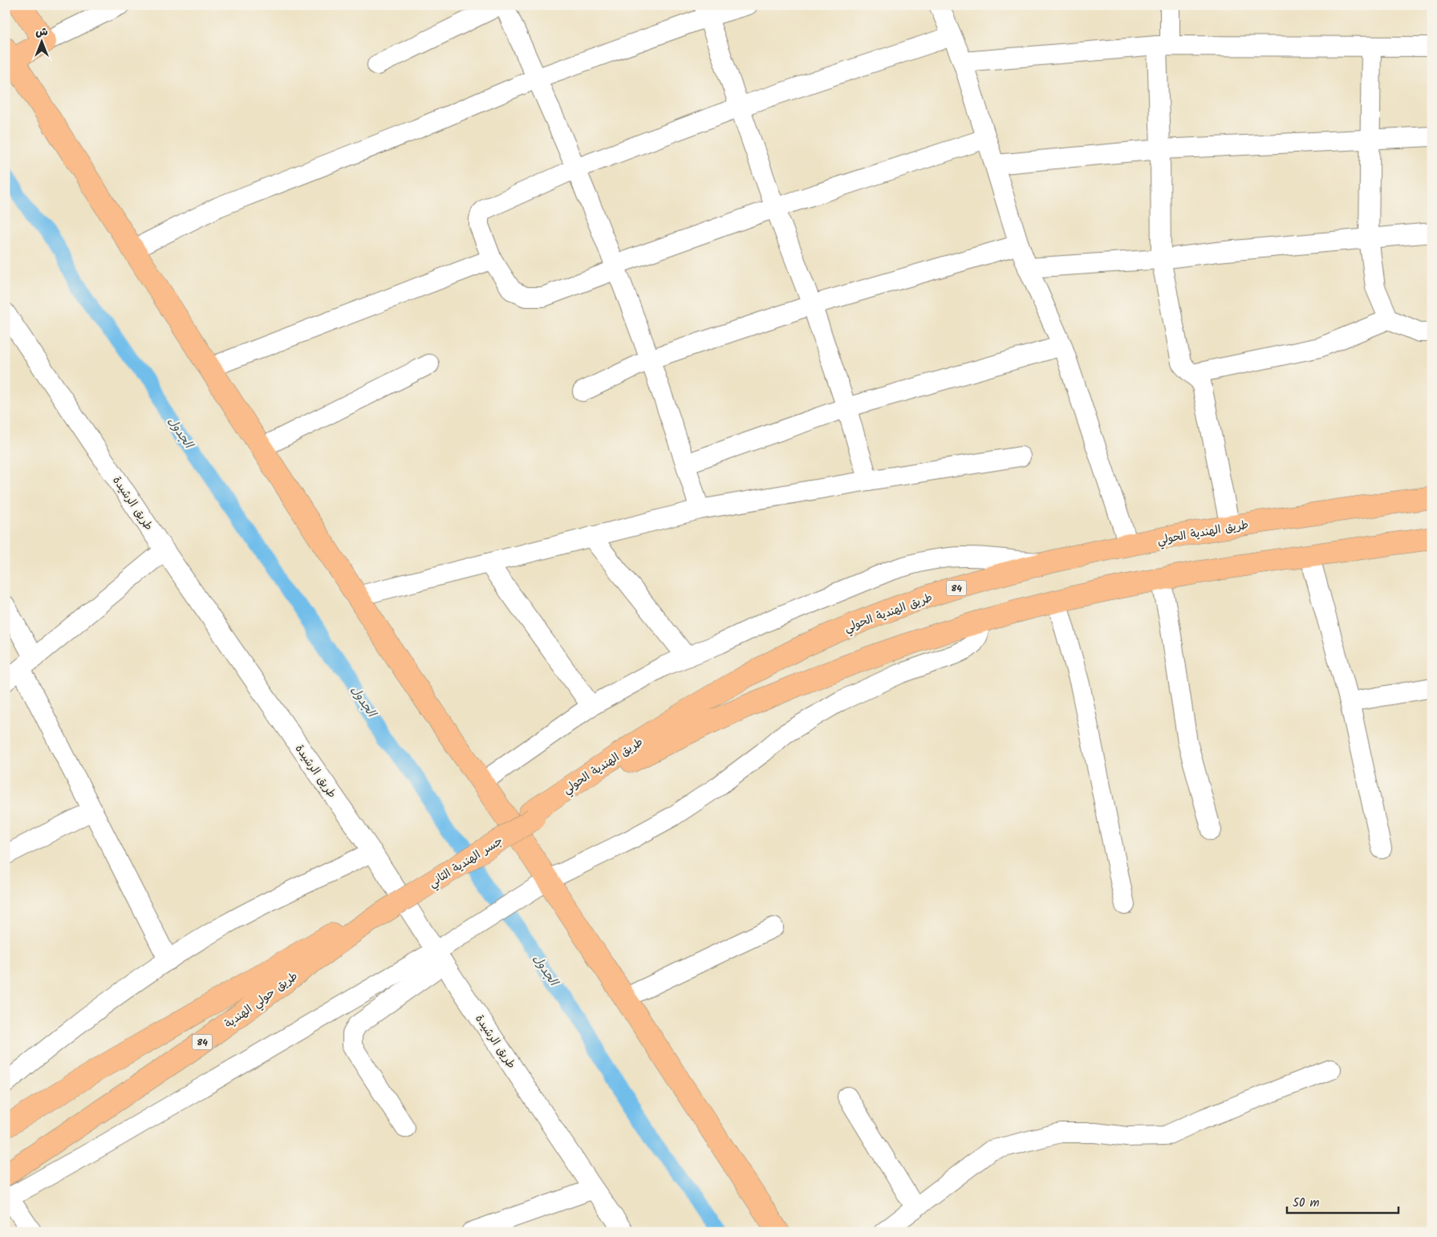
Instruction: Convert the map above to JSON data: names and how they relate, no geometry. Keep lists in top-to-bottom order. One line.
{"streets":{"main road":["طريق الهندية الحولي","84","جسر الهندية الثاني","طريق حولي الهندية"],"street":["طريق الرشيدة"]},"crossings":[["طريق الهندية الحولي","جسر الهندية الثاني"],["جسر الهندية الثاني","طريق حولي الهندية"]],"water":["الجدول"],"scale_bar":"50 m","north":"top"}
